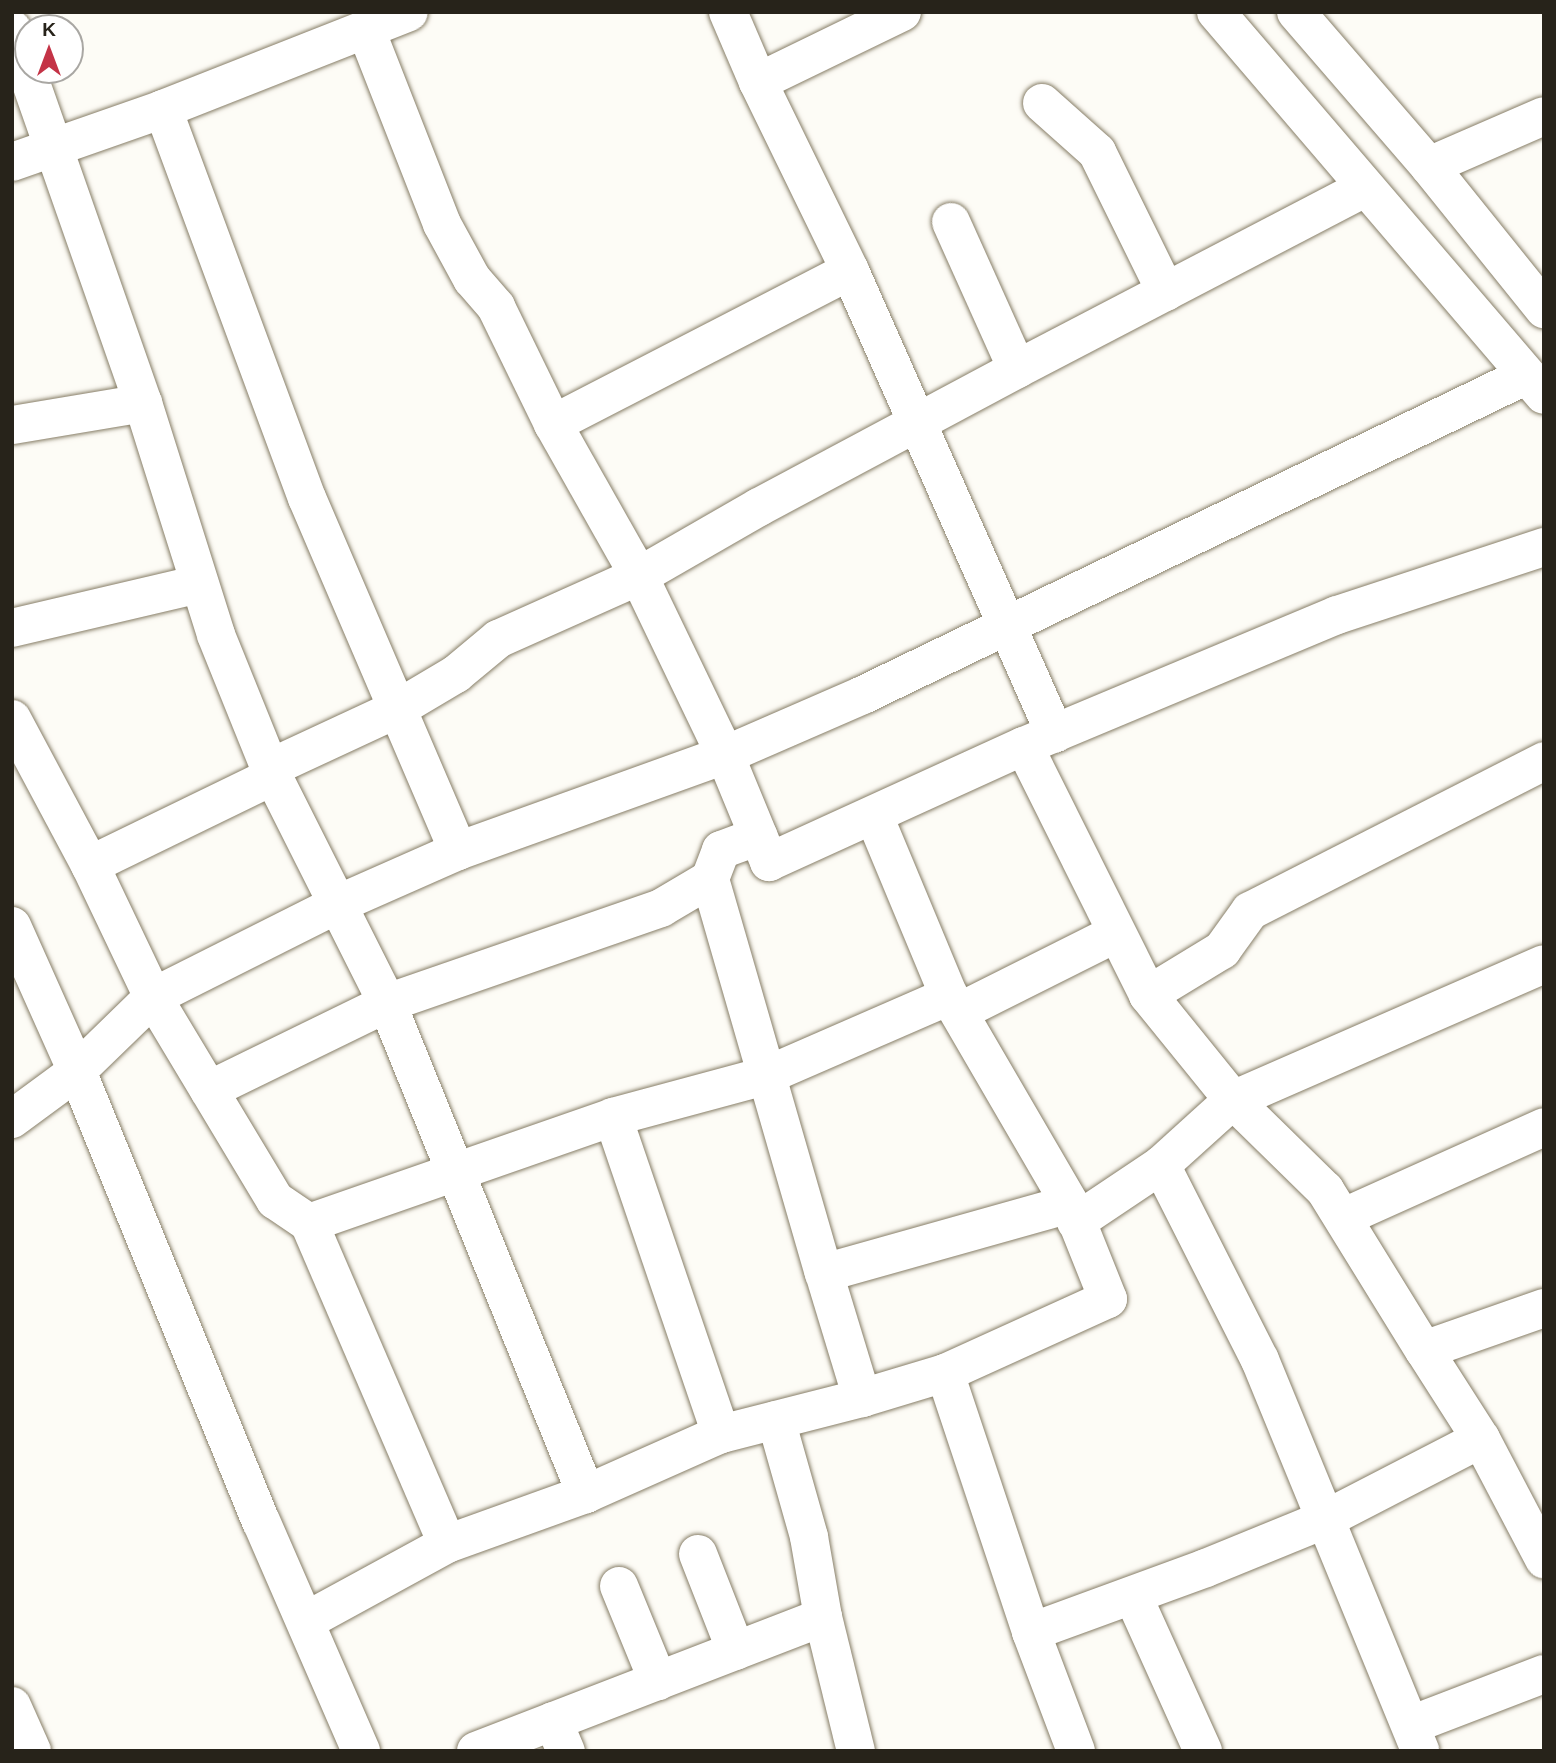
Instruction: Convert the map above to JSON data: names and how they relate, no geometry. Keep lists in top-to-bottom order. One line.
{"north":"top"}
